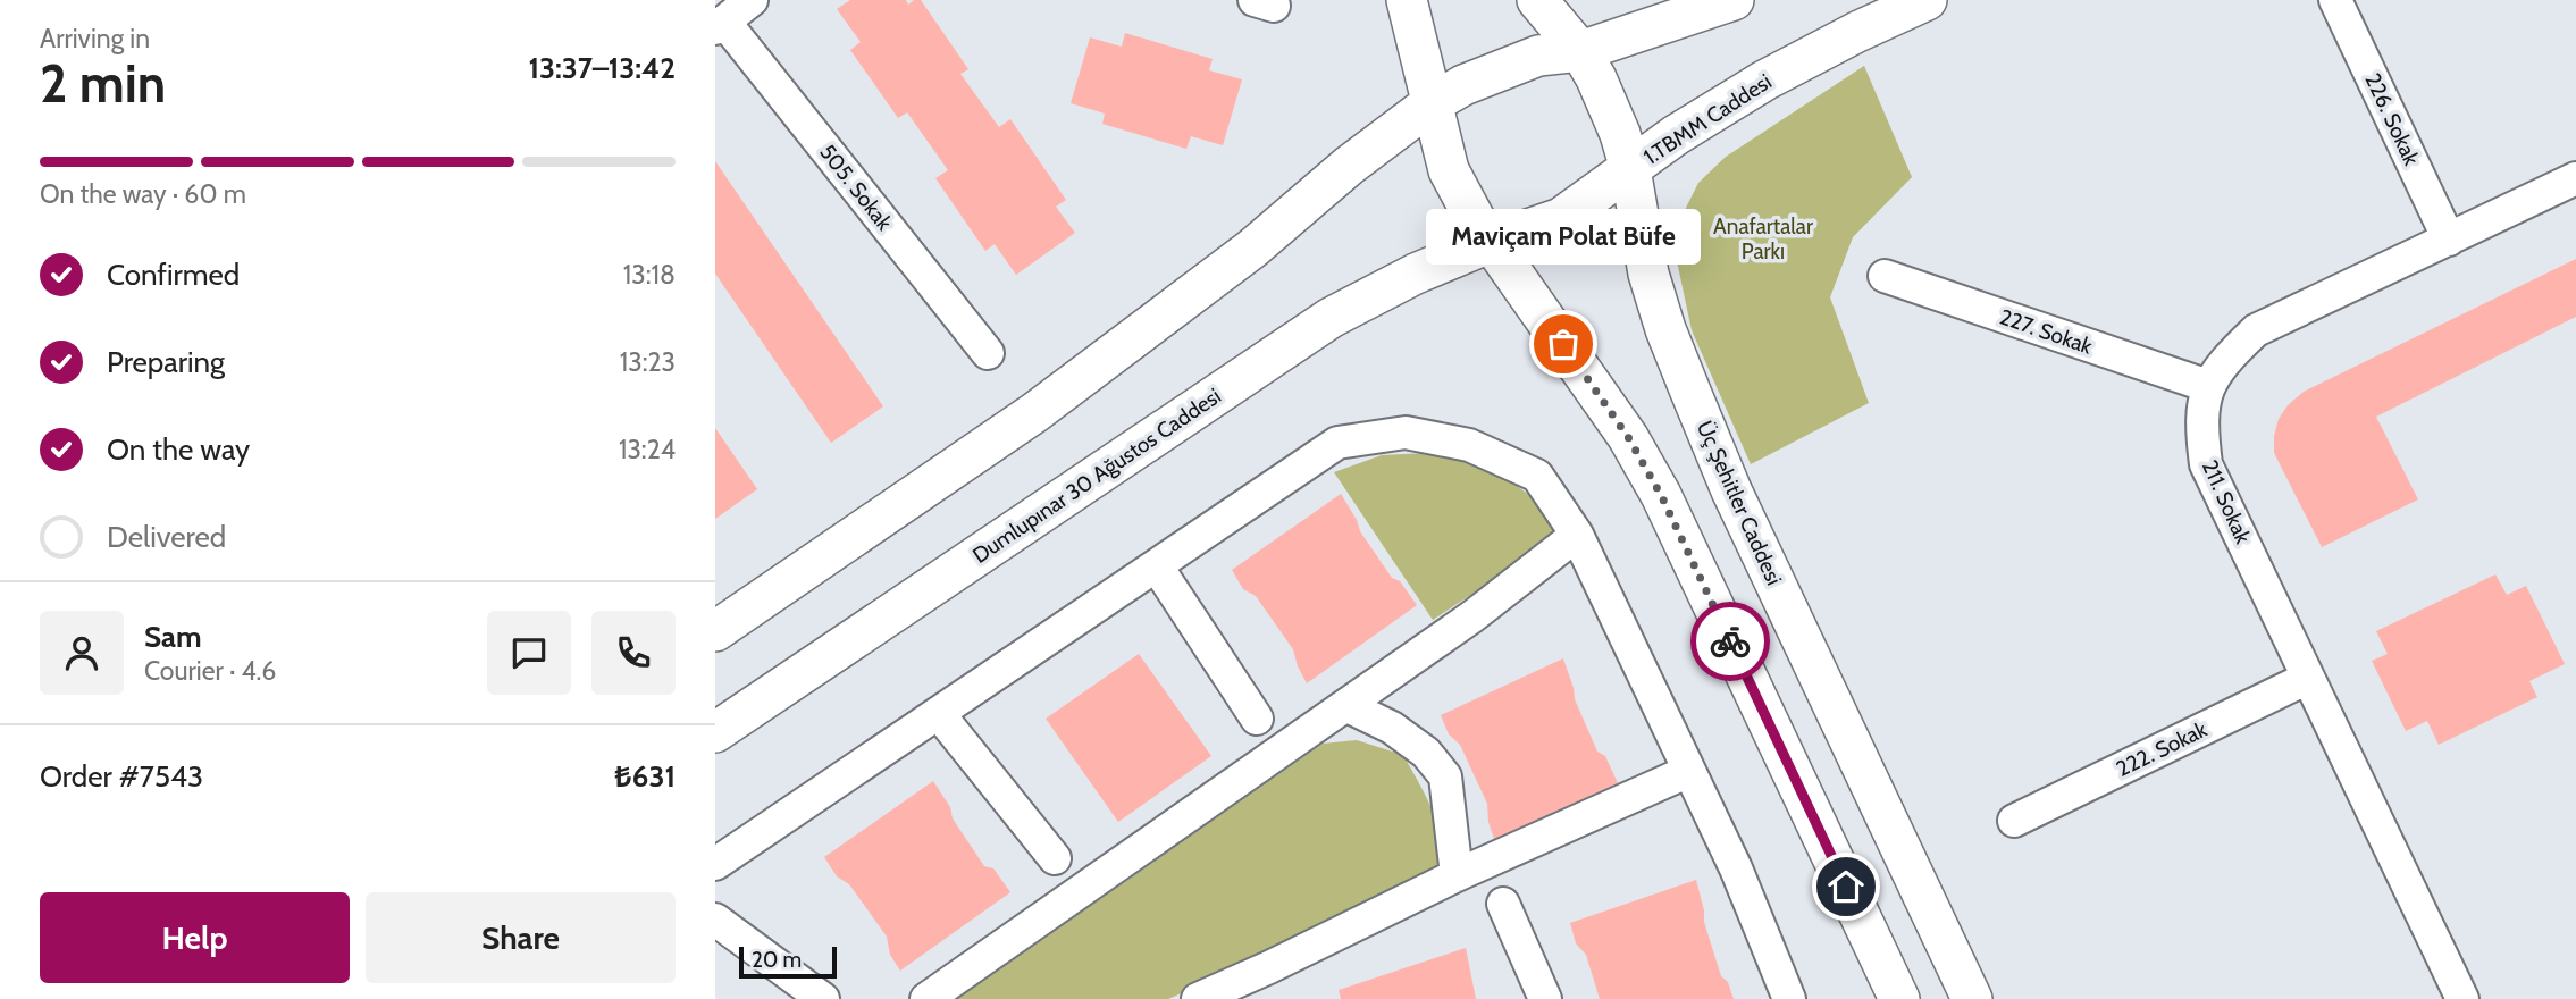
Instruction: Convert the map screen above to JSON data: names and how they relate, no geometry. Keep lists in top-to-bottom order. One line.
{"streets":{"main road":["1.TBMM Caddesi","Dumlupınar 30 Ağustos Caddesi","Üç Şehitler Caddesi"],"street":["226. Sokak","505. Sokak","227. Sokak","211. Sokak","222. Sokak"]},"crossings":[["1.TBMM Caddesi","Dumlupınar 30 Ağustos Caddesi"],["1.TBMM Caddesi","Üç Şehitler Caddesi"],["226. Sokak","211. Sokak"],["227. Sokak","211. Sokak"],["Dumlupınar 30 Ağustos Caddesi","Üç Şehitler Caddesi"],["211. Sokak","222. Sokak"]],"parks":["Anafartalar Parkı"],"places":["Maviçam Polat Büfe"],"scale_bar":"20 m","page":{"heading":["2 min","Arriving in","13:37–13:42"],"panel":["Sam","Courier · 4.6","Order #7543","₺631"],"bar":"On the way · 60 m","bubble":"Maviçam Polat Büfe","list":[["Confirmed","13:18"],["Preparing","13:23"],["On the way","13:24"],"Delivered"],"buttons":["Help","Share"],"scale":"20 m"}}
